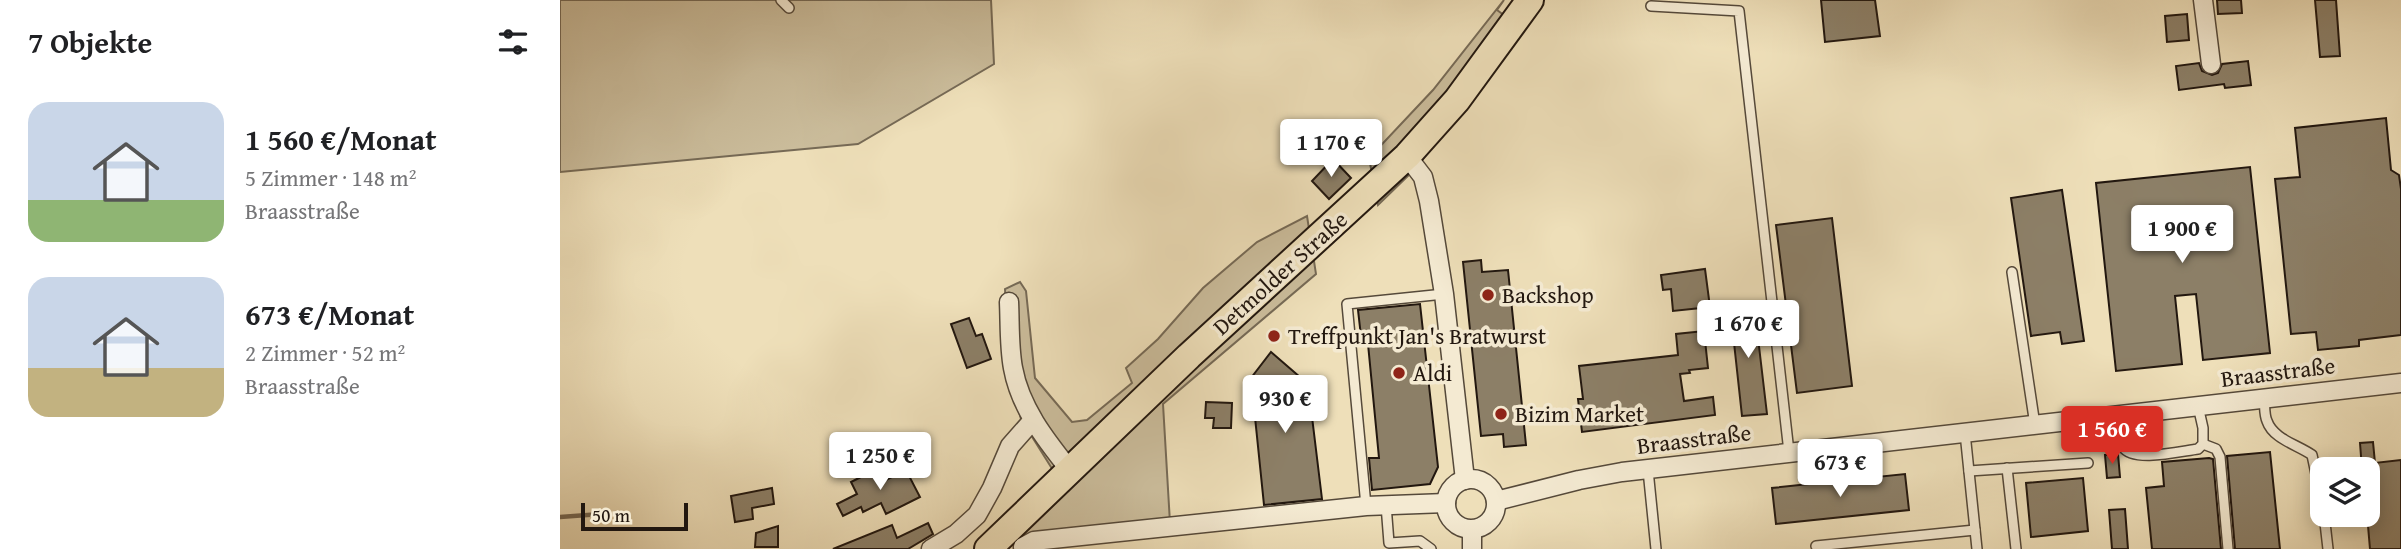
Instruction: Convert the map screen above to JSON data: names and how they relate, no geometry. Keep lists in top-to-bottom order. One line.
{"streets":{"main road":["Detmolder Straße"],"street":["Braasstraße"]},"places":["Backshop","Treffpunkt Jan's Bratwurst","Aldi","Bizim Market"],"scale_bar":"50 m","page":{"heading":"7 Objekte","list":[{"name":"1 560 €/Monat","note":"5 Zimmer · 148 m² · Braasstraße"},{"name":"673 €/Monat","note":"2 Zimmer · 52 m² · Braasstraße"}],"price":["1 170 €","1 900 €","1 670 €","930 €","1 560 €","1 250 €","673 €"],"scale":"50 m"}}
